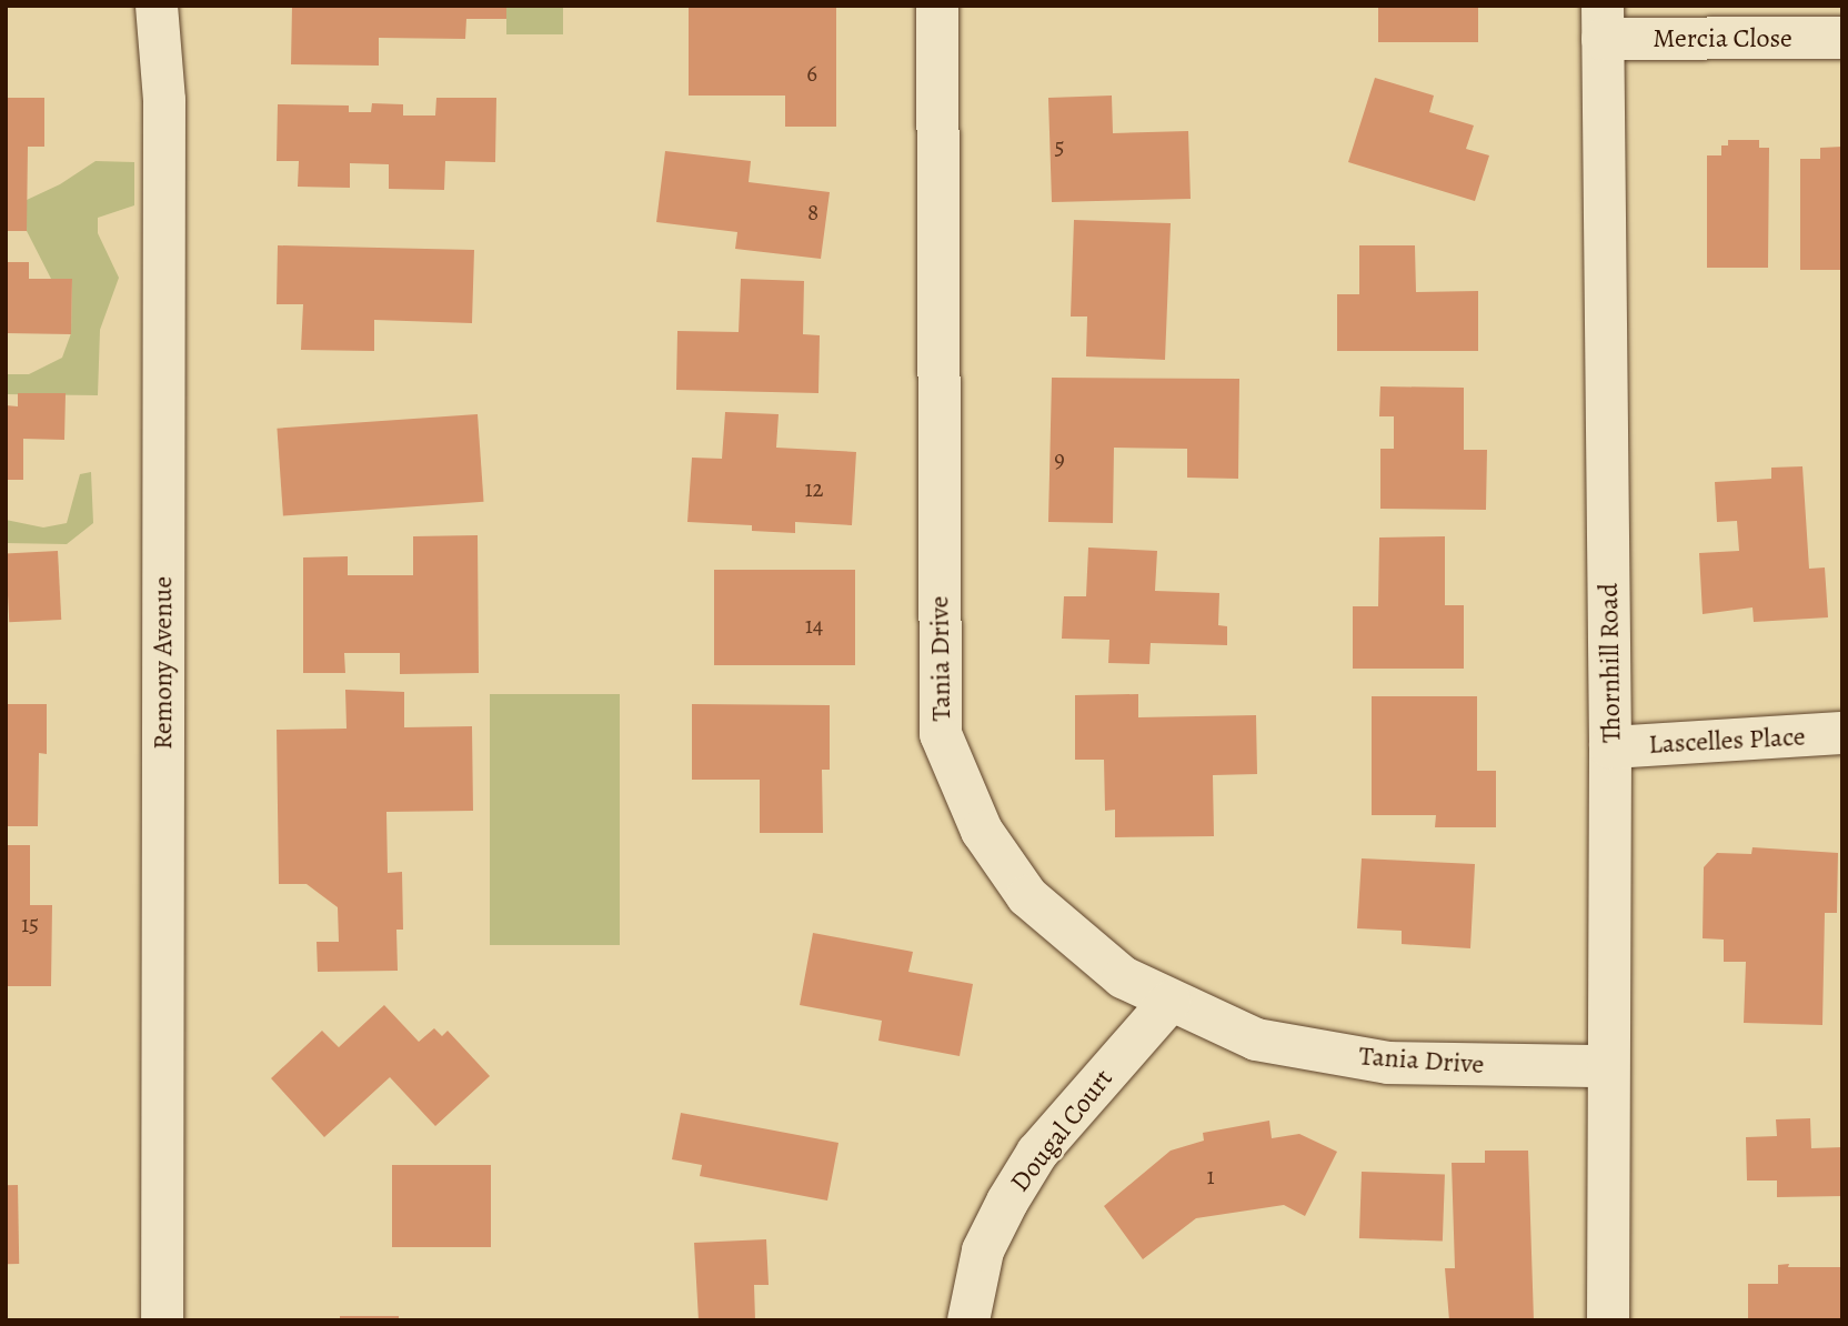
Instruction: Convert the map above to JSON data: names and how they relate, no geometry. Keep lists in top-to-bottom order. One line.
{"streets":{"street":["Mercia Close","Tania Drive","Remony Avenue","Thornhill Road","Lascelles Place","Dougal Court"]},"crossings":[["Mercia Close","Thornhill Road"],["Tania Drive","Thornhill Road"],["Tania Drive","Dougal Court"],["Thornhill Road","Lascelles Place"]],"house_numbers":["6","5","8","9","12","14","15","1"]}
